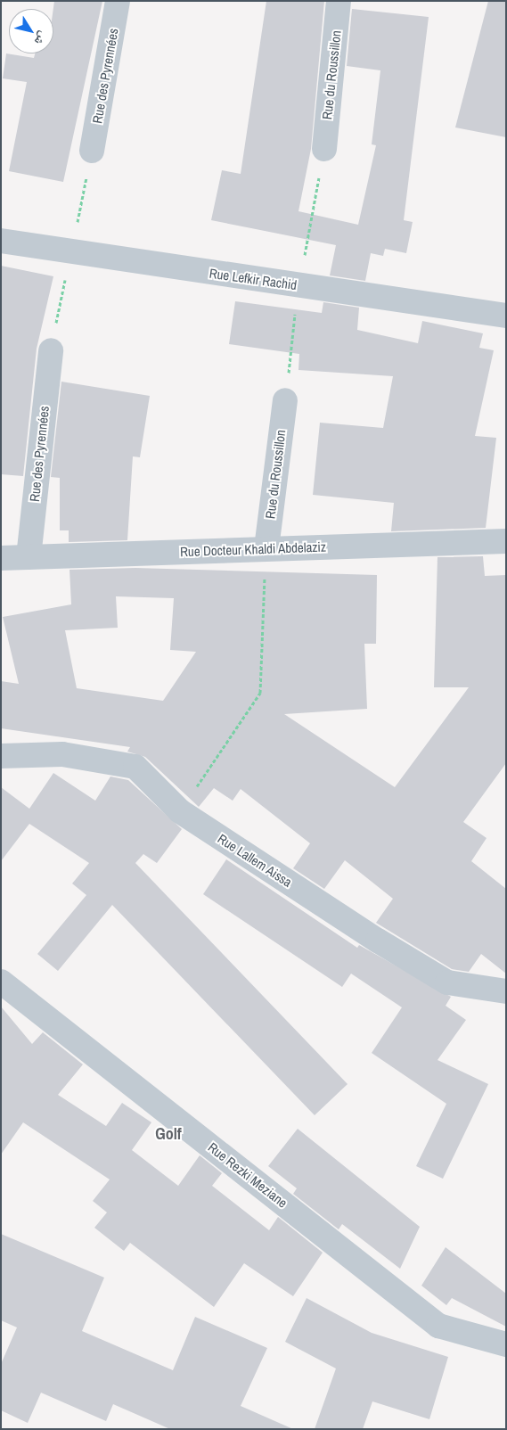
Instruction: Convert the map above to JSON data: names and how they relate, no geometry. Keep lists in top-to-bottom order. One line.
{"streets":{"street":["Rue du Roussillon","Rue des Pyrennées","Rue Lefkir Rachid","Rue Docteur Khaldi Abdelaziz","Rue Lallem Aissa","Rue Rezki Meziane"]},"crossings":[["Rue du Roussillon","Rue Docteur Khaldi Abdelaziz"],["Rue des Pyrennées","Rue Docteur Khaldi Abdelaziz"]],"districts":["Golf"],"north":"bottom right"}
